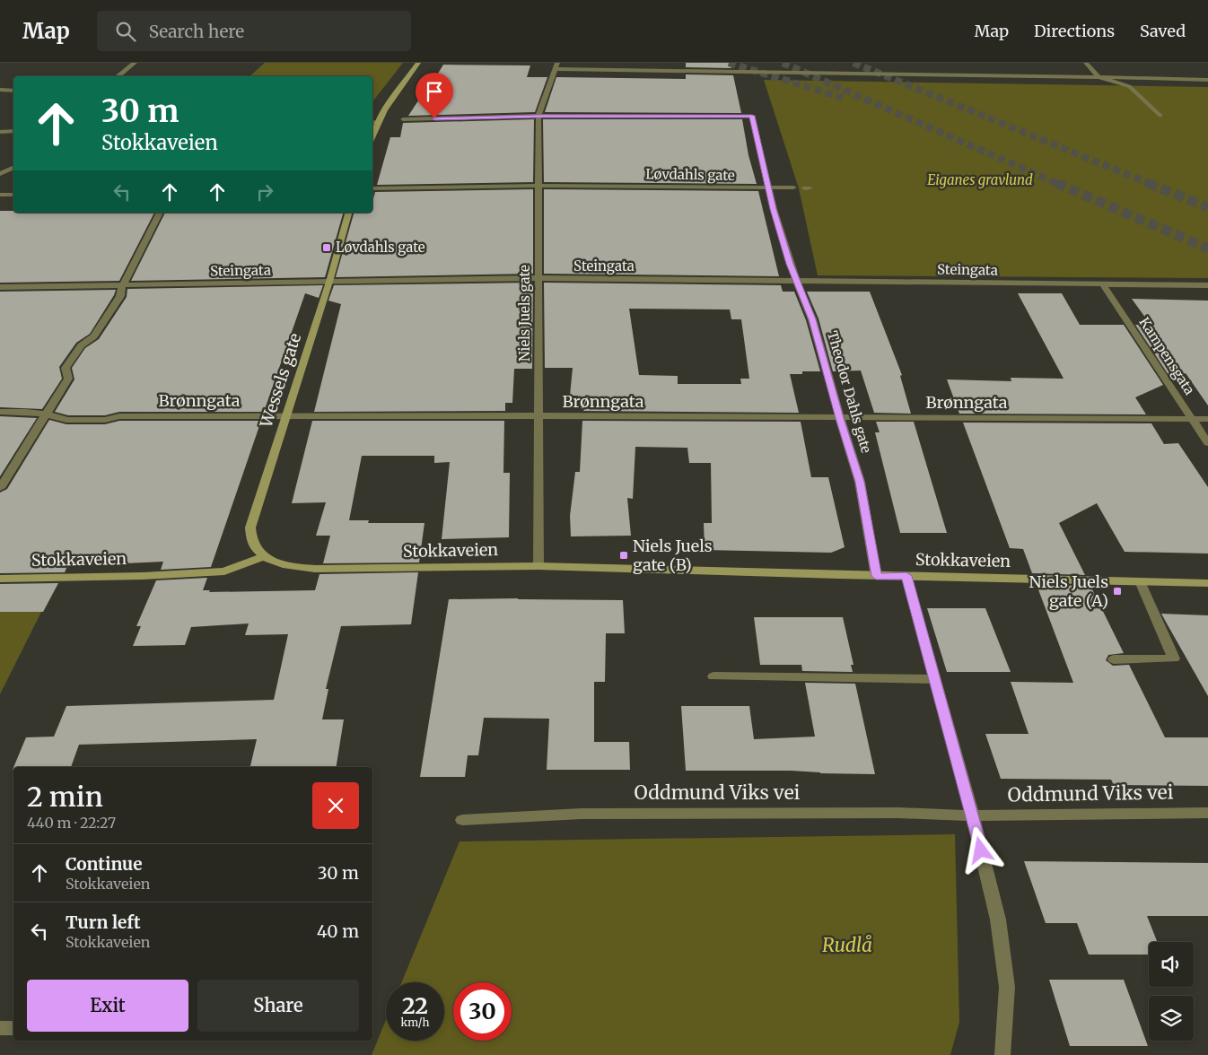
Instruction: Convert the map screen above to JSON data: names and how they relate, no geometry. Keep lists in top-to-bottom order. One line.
{"streets":{"main road":["Wessels gate","Stokkaveien"],"street":["Løvdahls gate","Steingata","Niels Juels gate","Kampensgata","Theodor Dahls gate","Brønngata","Oddmund Viks vei"]},"crossings":[["Løvdahls gate","Niels Juels gate"],["Løvdahls gate","Theodor Dahls gate"],["Steingata","Niels Juels gate"],["Steingata","Kampensgata"],["Steingata","Wessels gate"],["Steingata","Theodor Dahls gate"],["Niels Juels gate","Theodor Dahls gate"],["Niels Juels gate","Brønngata"],["Niels Juels gate","Stokkaveien"],["Kampensgata","Brønngata"],["Wessels gate","Brønngata"],["Wessels gate","Stokkaveien"],["Theodor Dahls gate","Brønngata"],["Theodor Dahls gate","Stokkaveien"],["Stokkaveien","Oddmund Viks vei"]],"parks":["Eiganes gravlund","Rudlå"],"places":{"transit":["Løvdahls gate","Niels Juels gate (B)","Niels Juels gate (A)"]},"page":{"header":"Map","search":"Search here","nav":["Map","Directions","Saved"],"turn":["30 m","Stokkaveien"],"heading":["2 min","440 m · 22:27"],"list":[{"name":"Continue","note":"Stokkaveien","value":"30 m"},{"name":"Turn left","note":"Stokkaveien","value":"40 m"}],"buttons":["Exit","Share"],"speed":"22 km/h","limit":"30"}}
